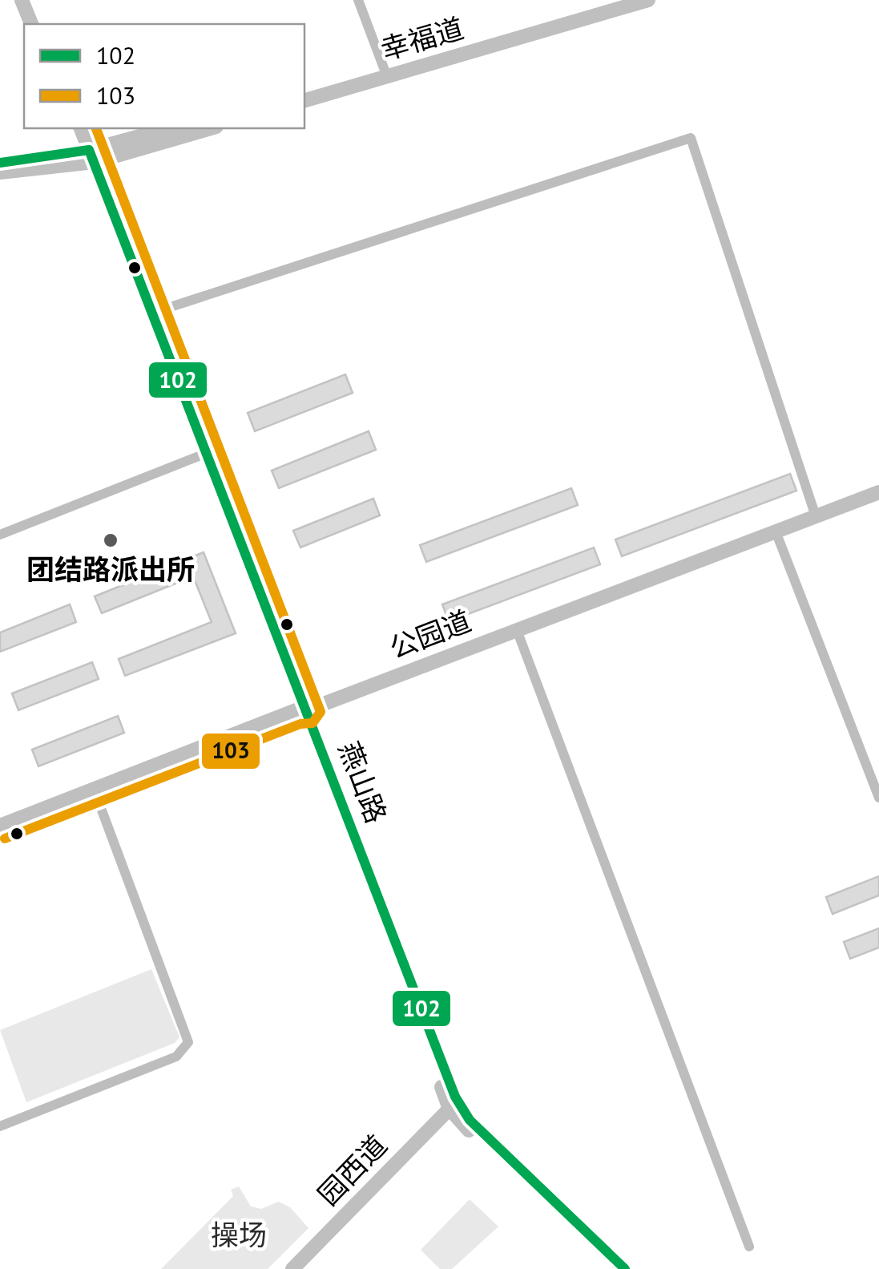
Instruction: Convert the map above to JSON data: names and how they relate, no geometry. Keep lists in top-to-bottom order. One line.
{"streets":{"main road":["幸福道","公园道","燕山路","园西道"]},"crossings":[["公园道","燕山路"],["燕山路","园西道"]],"parks":["操场"],"places":["团结路派出所"],"lines":["transit line 103","transit line 102"],"legend":["102","103"]}
